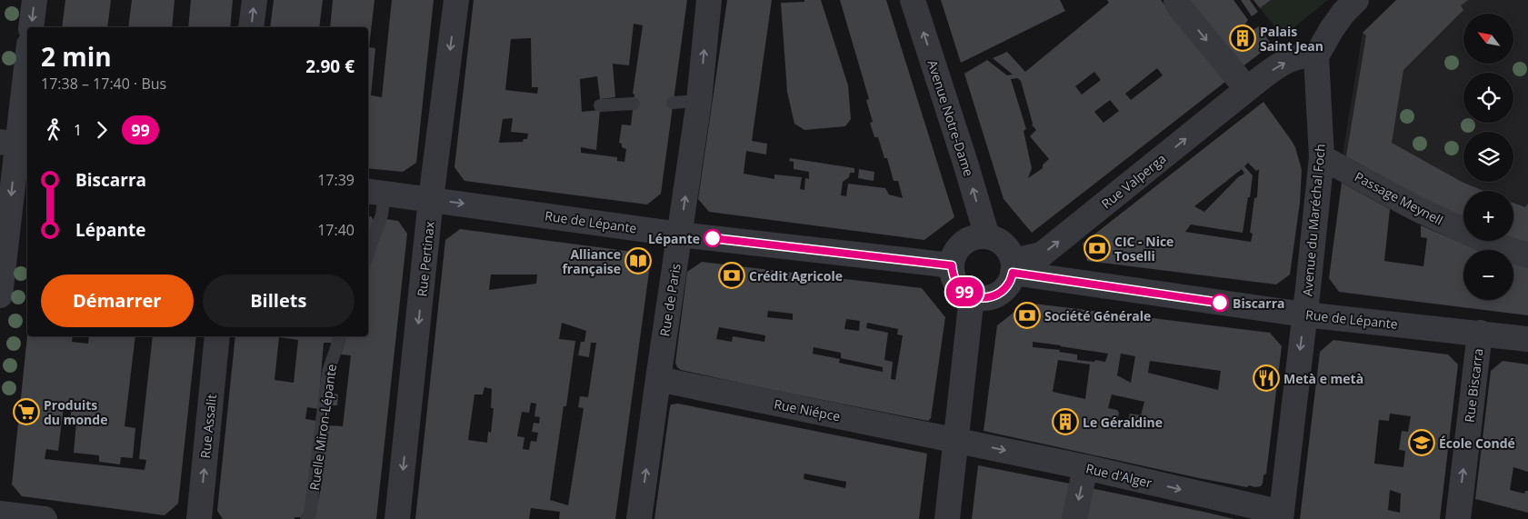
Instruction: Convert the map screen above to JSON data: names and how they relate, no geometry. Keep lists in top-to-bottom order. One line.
{"streets":{"street":["Avenue Notre-Dame","Rue Valperga","Passage Meynell","Avenue du Maréchal Foch","Rue de Lépante","Rue Pertinax","Rue de Paris","Rue Biscarra","Rue Niépce","Rue Assalit","Rue d'Alger"],"lane":["Ruelle Miron-Lépante"]},"crossings":[["Avenue Notre-Dame","Rue Valperga"],["Avenue Notre-Dame","Rue de Lépante"],["Rue Valperga","Rue de Lépante"],["Passage Meynell","Avenue du Maréchal Foch"],["Avenue du Maréchal Foch","Rue de Lépante"],["Avenue du Maréchal Foch","Rue d'Alger"],["Rue de Lépante","Rue Pertinax"],["Rue de Lépante","Rue de Paris"],["Rue de Lépante","Rue Biscarra"],["Rue de Paris","Rue Niépce"],["Rue Niépce","Rue d'Alger"]],"one_way":["Avenue Notre-Dame","Rue Valperga","Avenue du Maréchal Foch","Rue Pertinax","Rue de Paris","Rue Biscarra","Rue Assalit","Rue d'Alger"],"places":{"building":["Palais Saint Jean","Le Géraldine"],"other":["Lépante","Biscarra"],"bank":["CIC - Nice Toselli","Crédit Agricole","Société Générale"],"library":["Alliance française"],"restaurant":["Metà e metà"],"supermarket":["Produits du monde"],"school or university":["École Condé"]},"lines":["bus line 99"],"north":"top left","page":{"on_map":"99","map_buttons":["+","−"],"heading":["2 min","17:38 – 17:40 · Bus","2.90 €"],"legs":["1","99"],"list":[{"name":"Biscarra","value":"17:39"},{"name":"Lépante","value":"17:40"}],"buttons":["Démarrer","Billets"]}}
